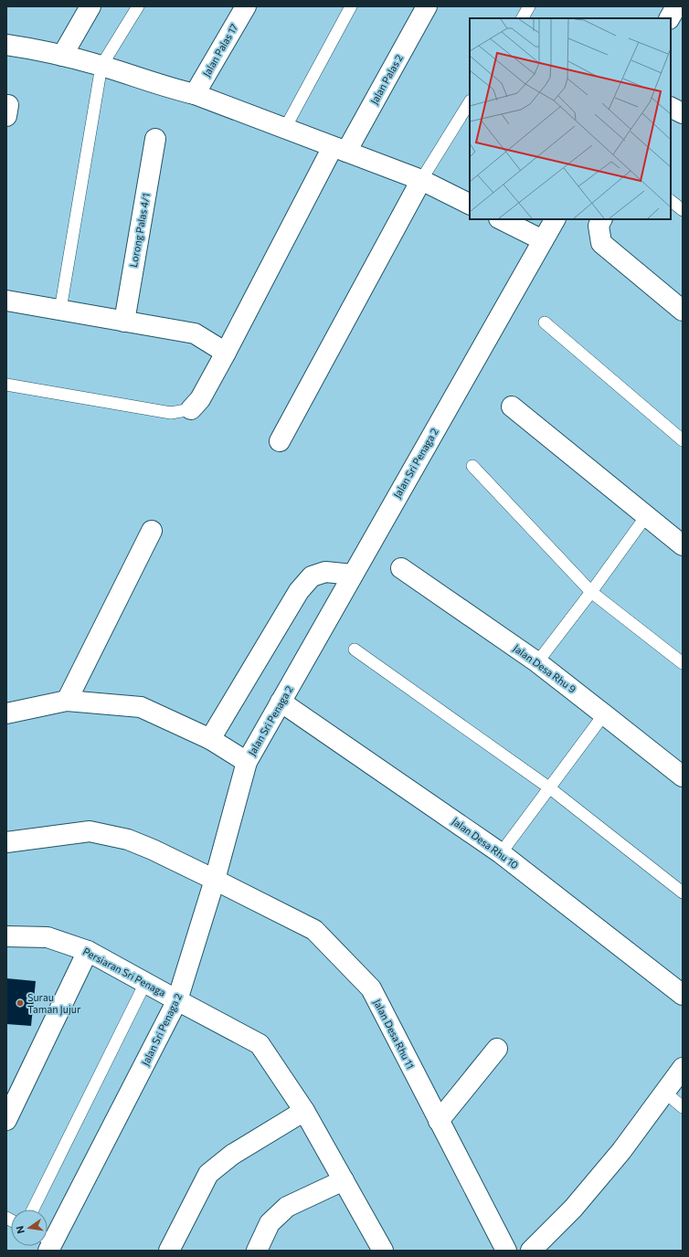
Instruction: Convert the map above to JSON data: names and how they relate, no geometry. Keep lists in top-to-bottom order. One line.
{"streets":{"street":["Jalan Palas 17","Jalan Palas 2","Lorong Palas 4/1","Jalan Sri Penaga 2","Jalan Desa Rhu 9","Jalan Desa Rhu 10","Persiaran Sri Penaga","Jalan Desa Rhu 11"]},"crossings":[["Jalan Sri Penaga 2","Jalan Desa Rhu 10"],["Jalan Sri Penaga 2","Persiaran Sri Penaga"],["Jalan Sri Penaga 2","Jalan Desa Rhu 11"]],"places":["Surau Taman Jujur"],"north":"left"}
